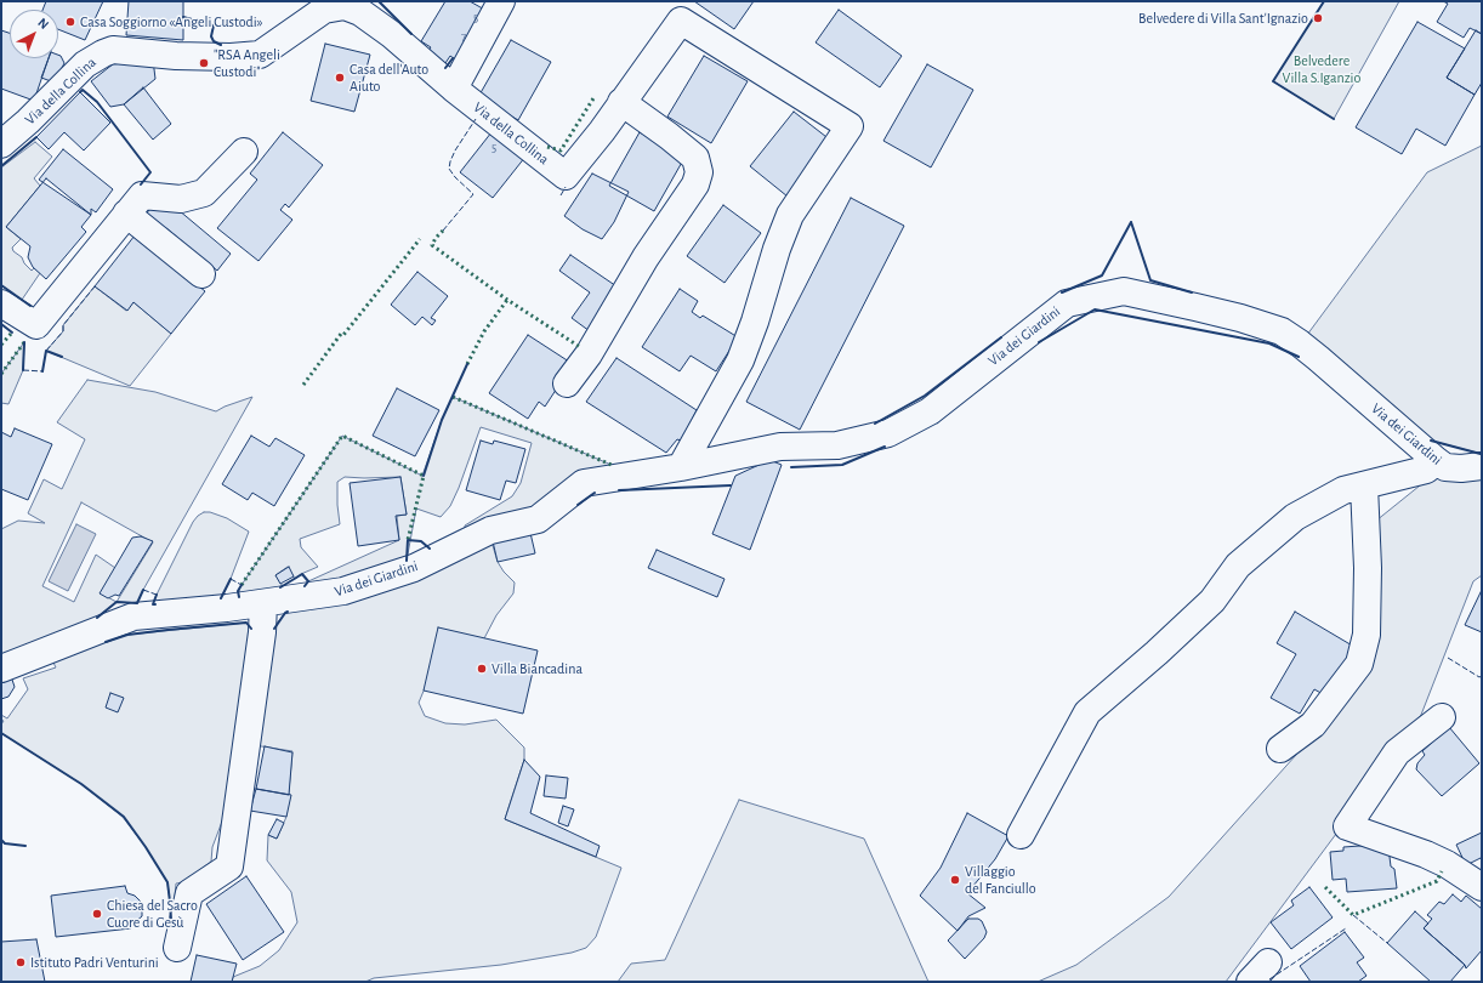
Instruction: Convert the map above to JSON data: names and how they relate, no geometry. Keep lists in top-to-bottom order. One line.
{"streets":{"street":["Via della Collina","Via dei Giardini"]},"crossings":[["Via della Collina","Via dei Giardini"]],"parks":["Belvedere Villa S.Iganzio"],"places":["Belvedere di Villa Sant'Ignazio","Casa Soggiorno «Angeli Custodi»","\"RSA Angeli Custodi\"","Casa dell'Auto Aiuto","Villa Biancadina","Villaggio del Fanciullo","Chiesa del Sacro Cuore di Gesù","Istituto Padri Venturini"],"house_numbers":["5","7","5"],"north":"top right"}
